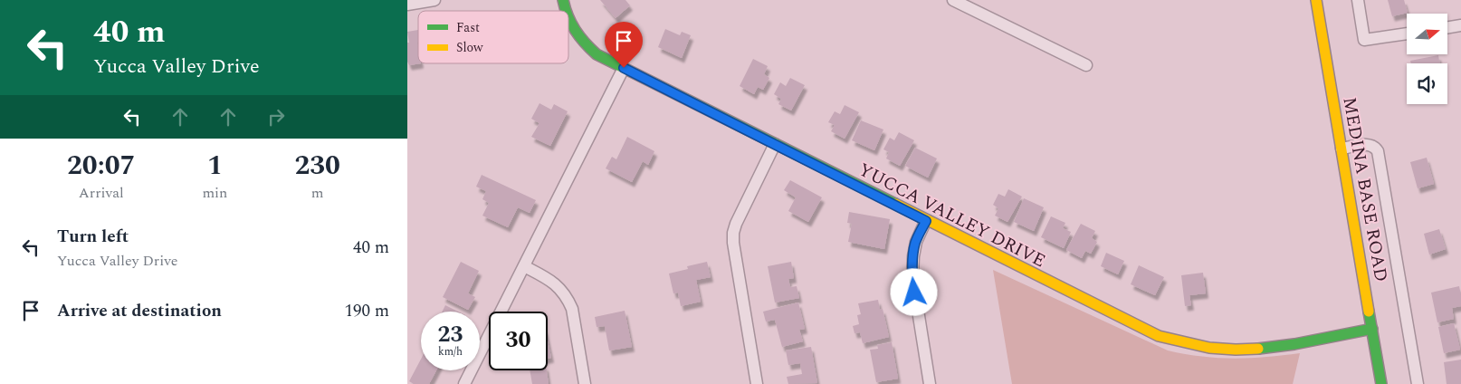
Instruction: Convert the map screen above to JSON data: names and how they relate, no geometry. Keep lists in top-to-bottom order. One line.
{"streets":{"street":["MEDINA BASE ROAD","YUCCA VALLEY DRIVE"]},"crossings":[["MEDINA BASE ROAD","YUCCA VALLEY DRIVE"]],"legend":["Fast","Slow"],"north":"right","page":{"turn":["40 m","Yucca Valley Drive"],"eta":["20:07","Arrival","1","min","230","m"],"list":[{"name":"Turn left","note":"Yucca Valley Drive","value":"40 m"},{"name":"Arrive at destination","value":"190 m"}],"speed":"23 km/h","limit":"30"}}
